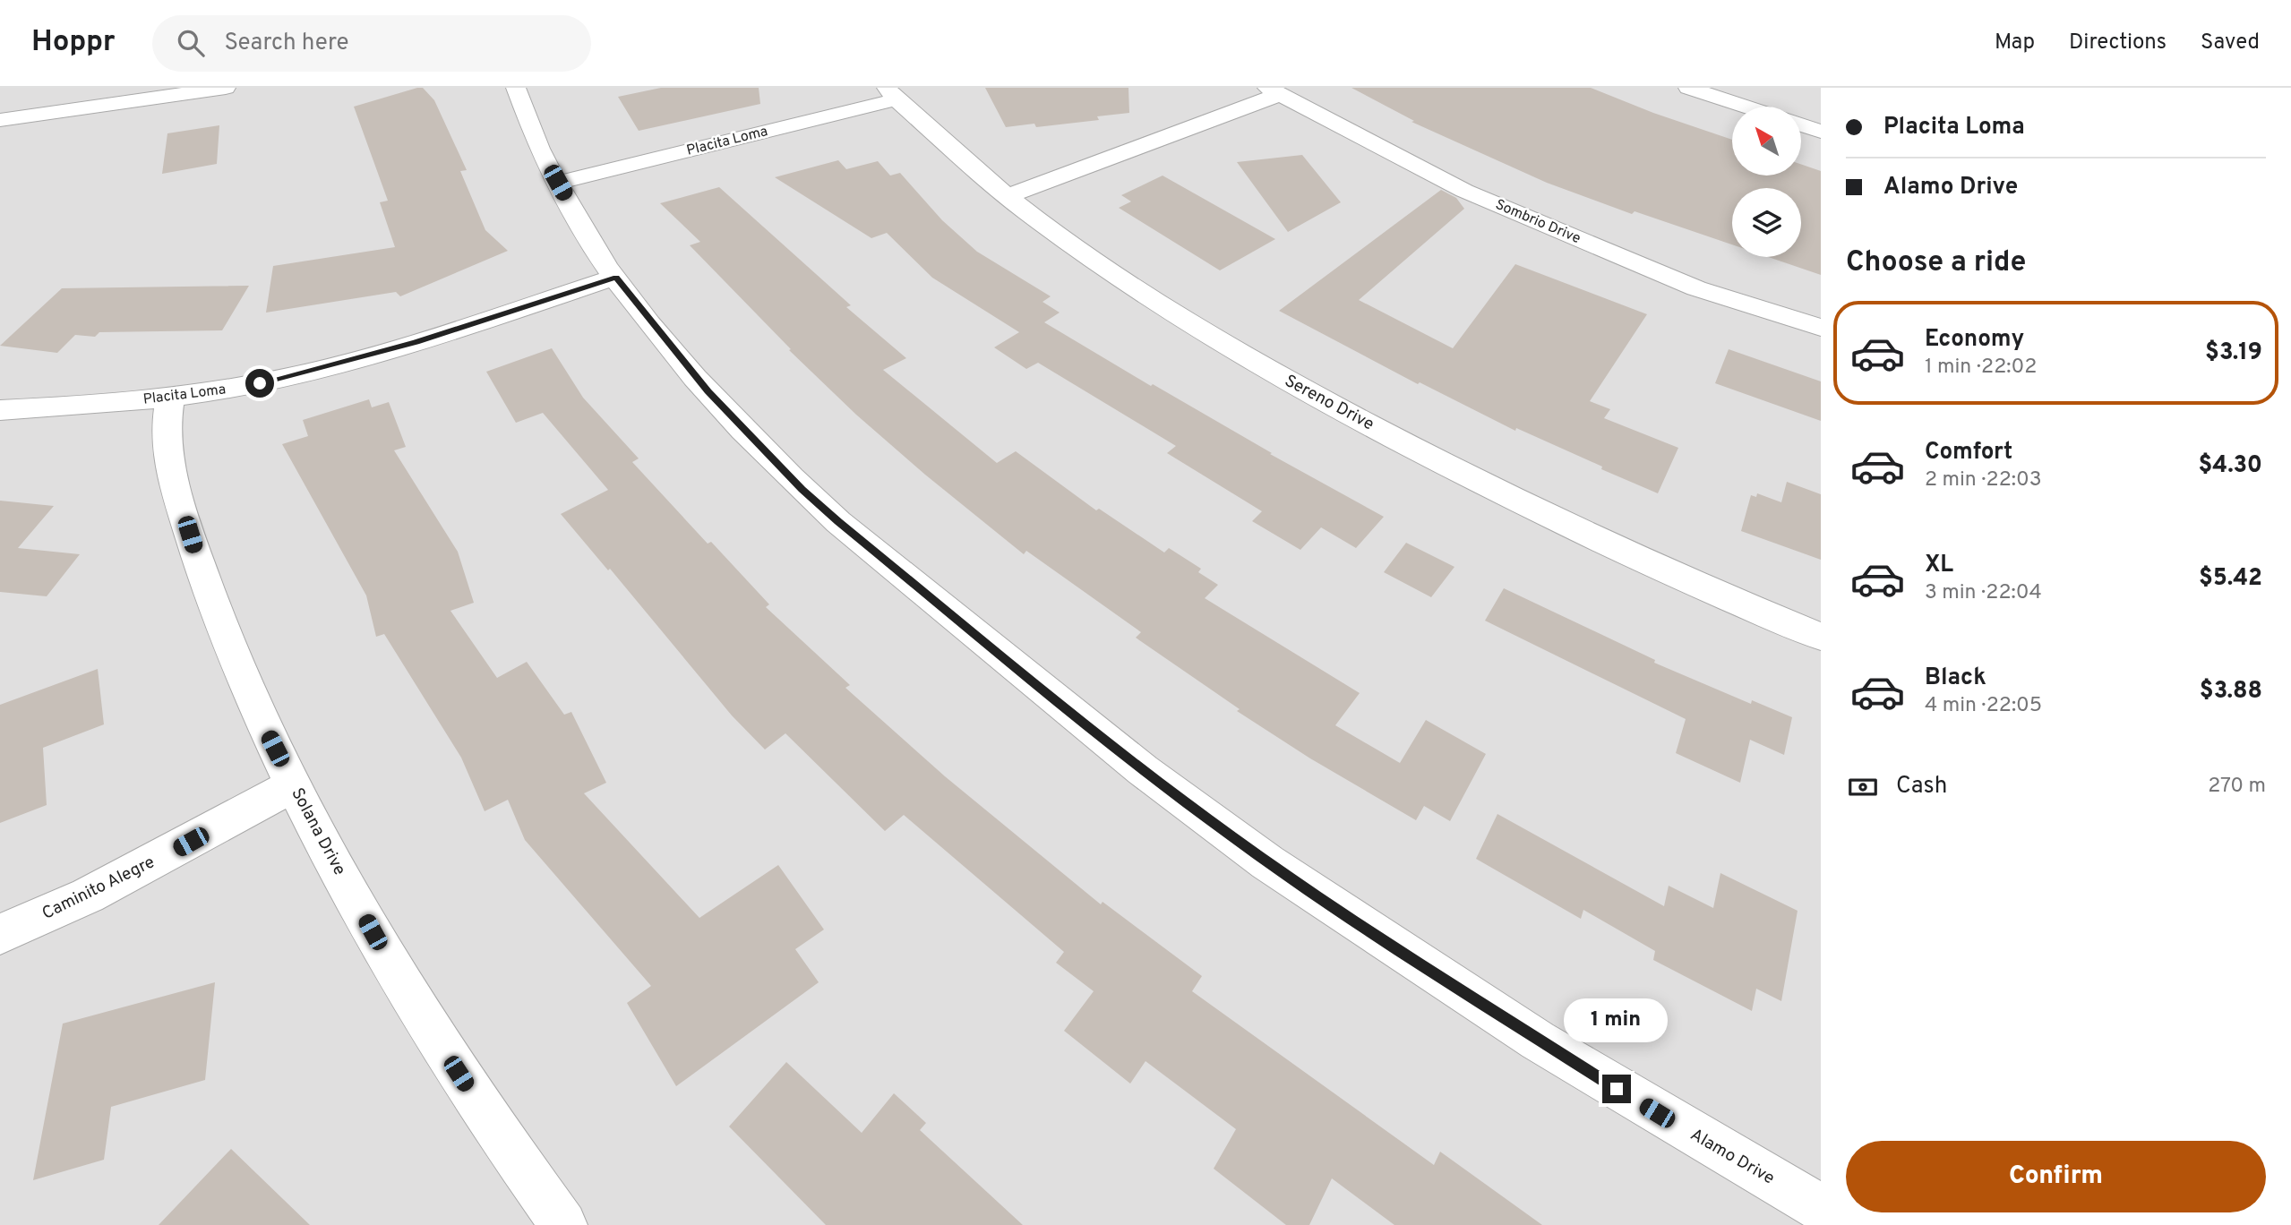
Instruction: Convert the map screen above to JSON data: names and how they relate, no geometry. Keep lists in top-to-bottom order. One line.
{"streets":{"street":["Placita Loma","Sombrio Drive","Sereno Drive","Solana Drive","Caminito Alegre","Alamo Drive"]},"crossings":[["Placita Loma","Sereno Drive"],["Placita Loma","Solana Drive"],["Placita Loma","Alamo Drive"],["Solana Drive","Caminito Alegre"]],"north":"top left","page":{"header":"Hoppr","search":"Search here","nav":["Map","Directions","Saved"],"banner":["Placita Loma","Alamo Drive"],"heading":"Choose a ride","list":[{"name":"Economy","note":"1 min · 22:02","value":"$3.19"},{"name":"Comfort","note":"2 min · 22:03","value":"$4.30"},{"name":"XL","note":"3 min · 22:04","value":"$5.42"},{"name":"Black","note":"4 min · 22:05","value":"$3.88"}],"pay":["Cash","270 m"],"bubble":"1 min","buttons":"Confirm"}}
